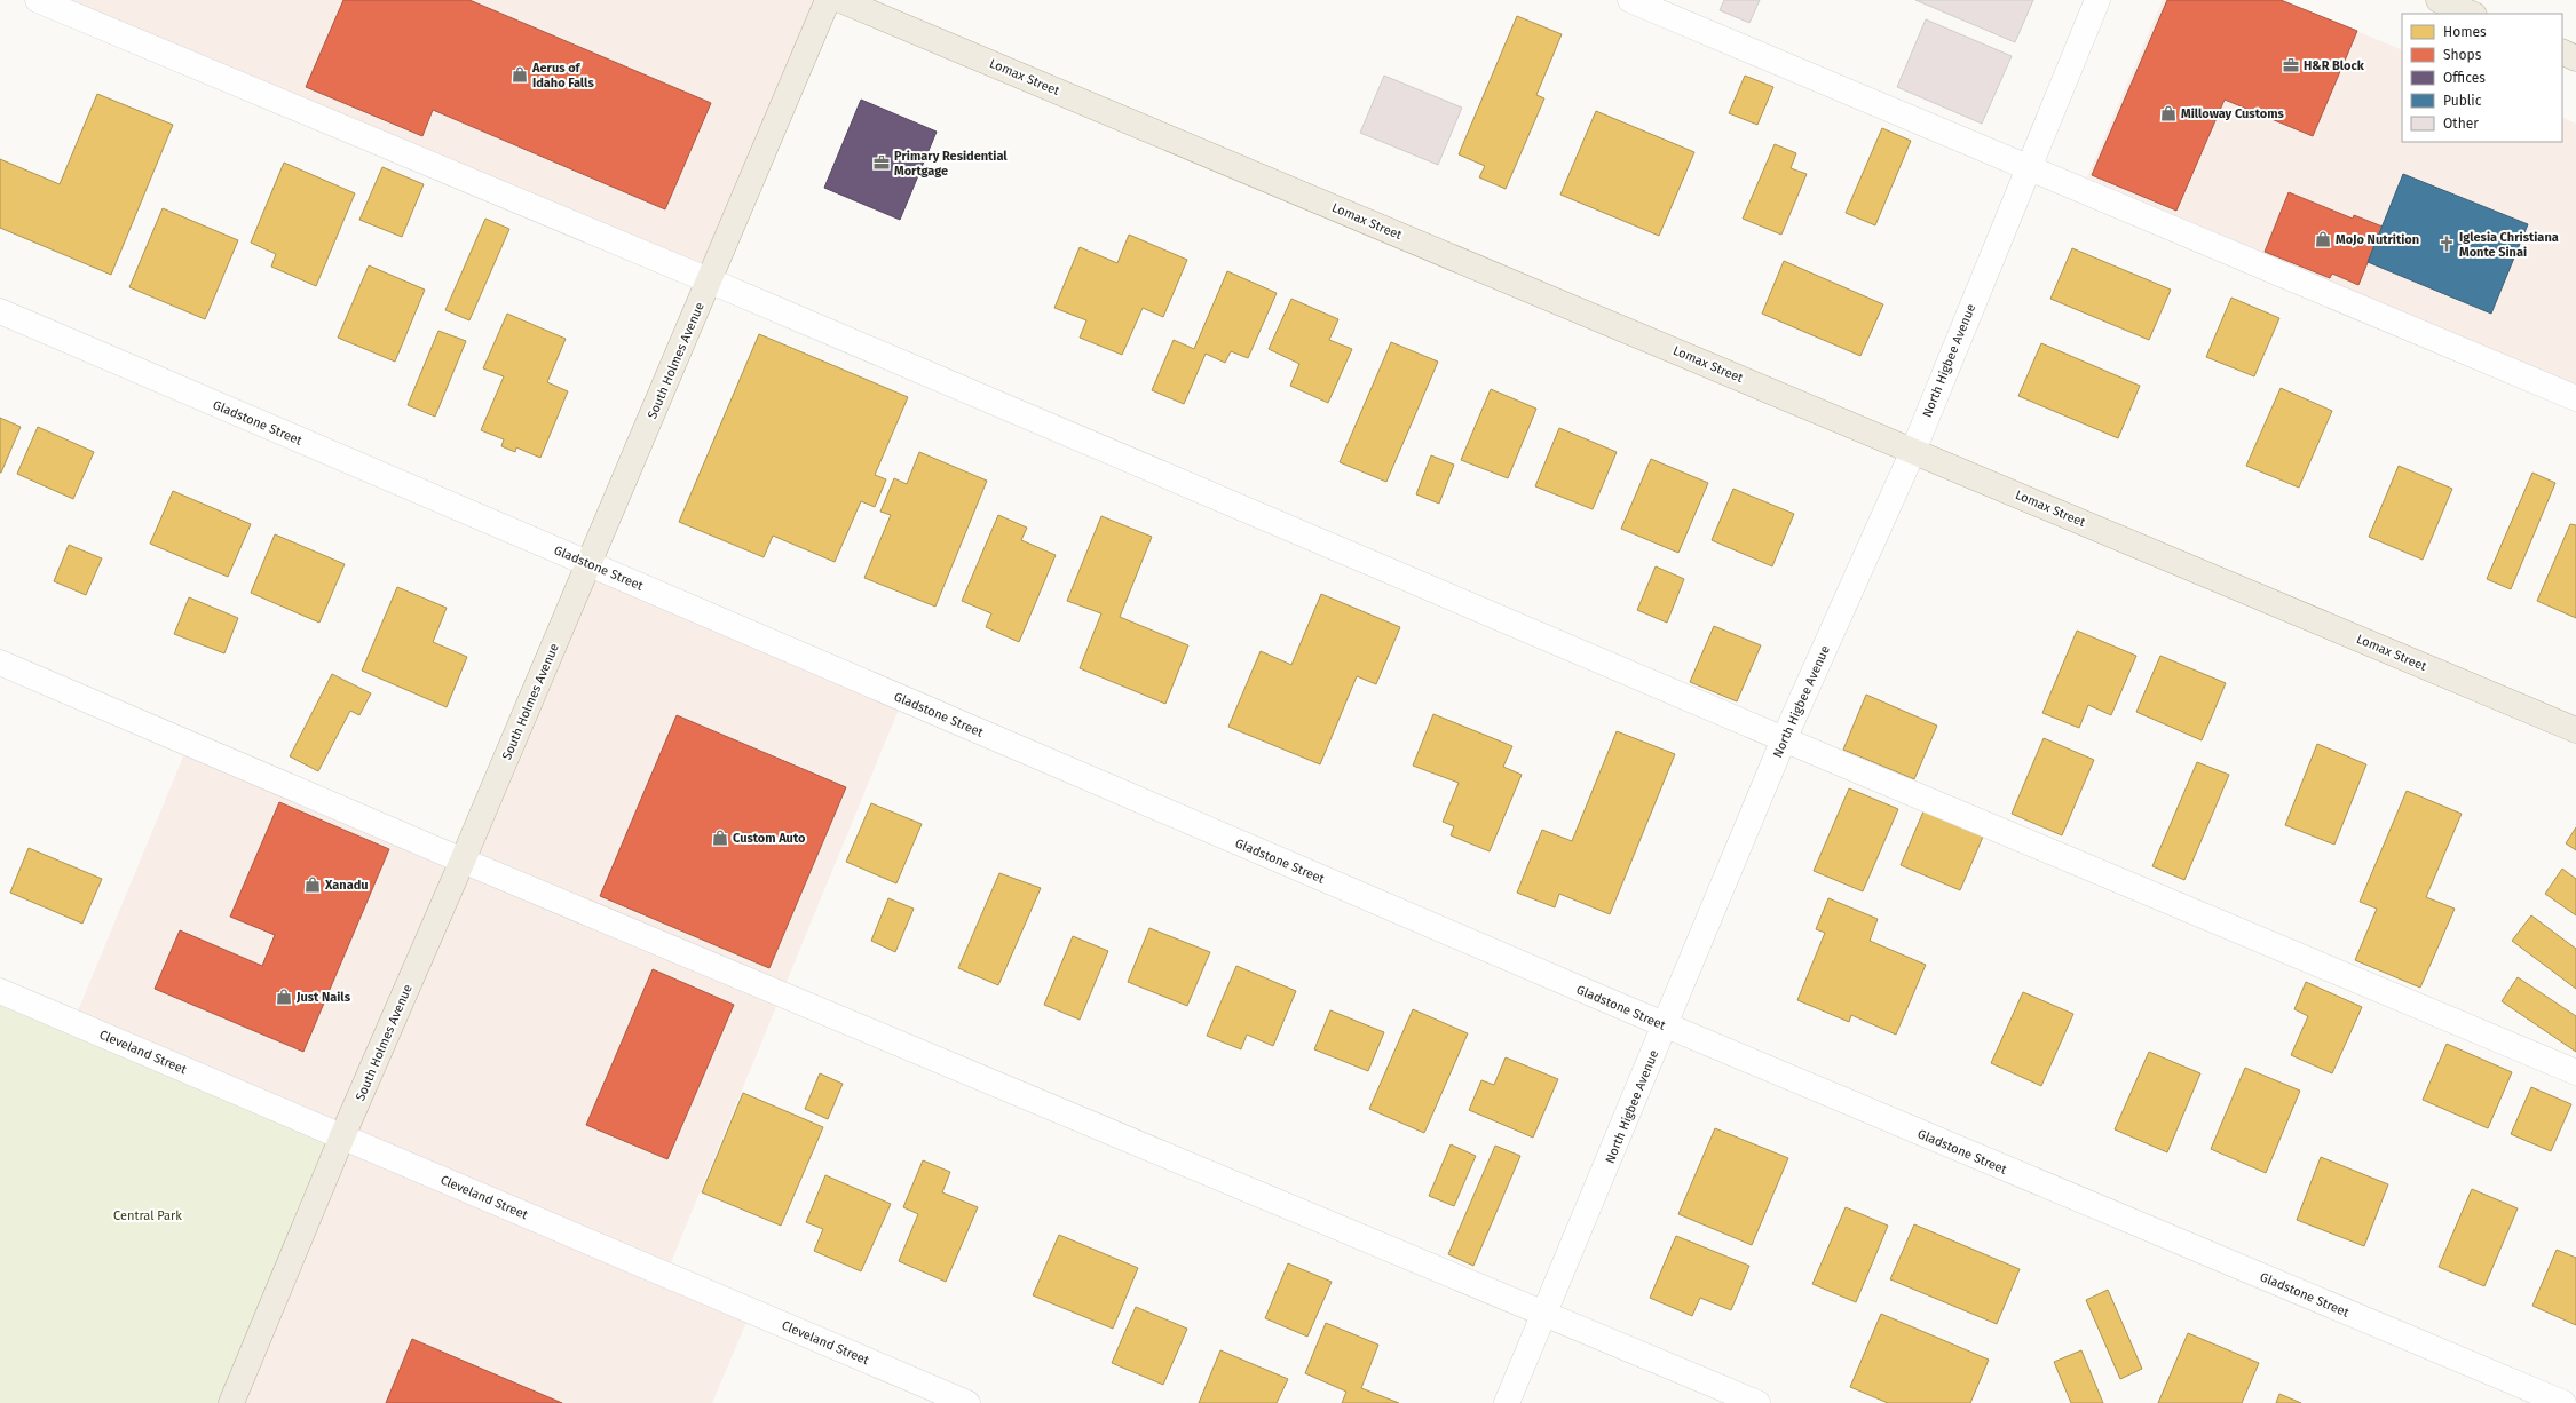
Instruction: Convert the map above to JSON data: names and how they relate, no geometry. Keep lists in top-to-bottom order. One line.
{"streets":{"main road":["Lomax Street","South Holmes Avenue"],"street":["North Higbee Avenue","Gladstone Street","Cleveland Street"]},"crossings":[["Lomax Street","North Higbee Avenue"],["South Holmes Avenue","Gladstone Street"],["South Holmes Avenue","Cleveland Street"],["North Higbee Avenue","Gladstone Street"]],"parks":["Central Park"],"places":{"office":["H&R Block","Primary Residential Mortgage"],"shop":["Aerus of Idaho Falls","Milloway Customs","MoJo Nutrition","Custom Auto","Xanadu","Just Nails"],"church":["Iglesia Christiana Monte Sinai"]},"legend":["Homes","Shops","Offices","Public","Other"]}
